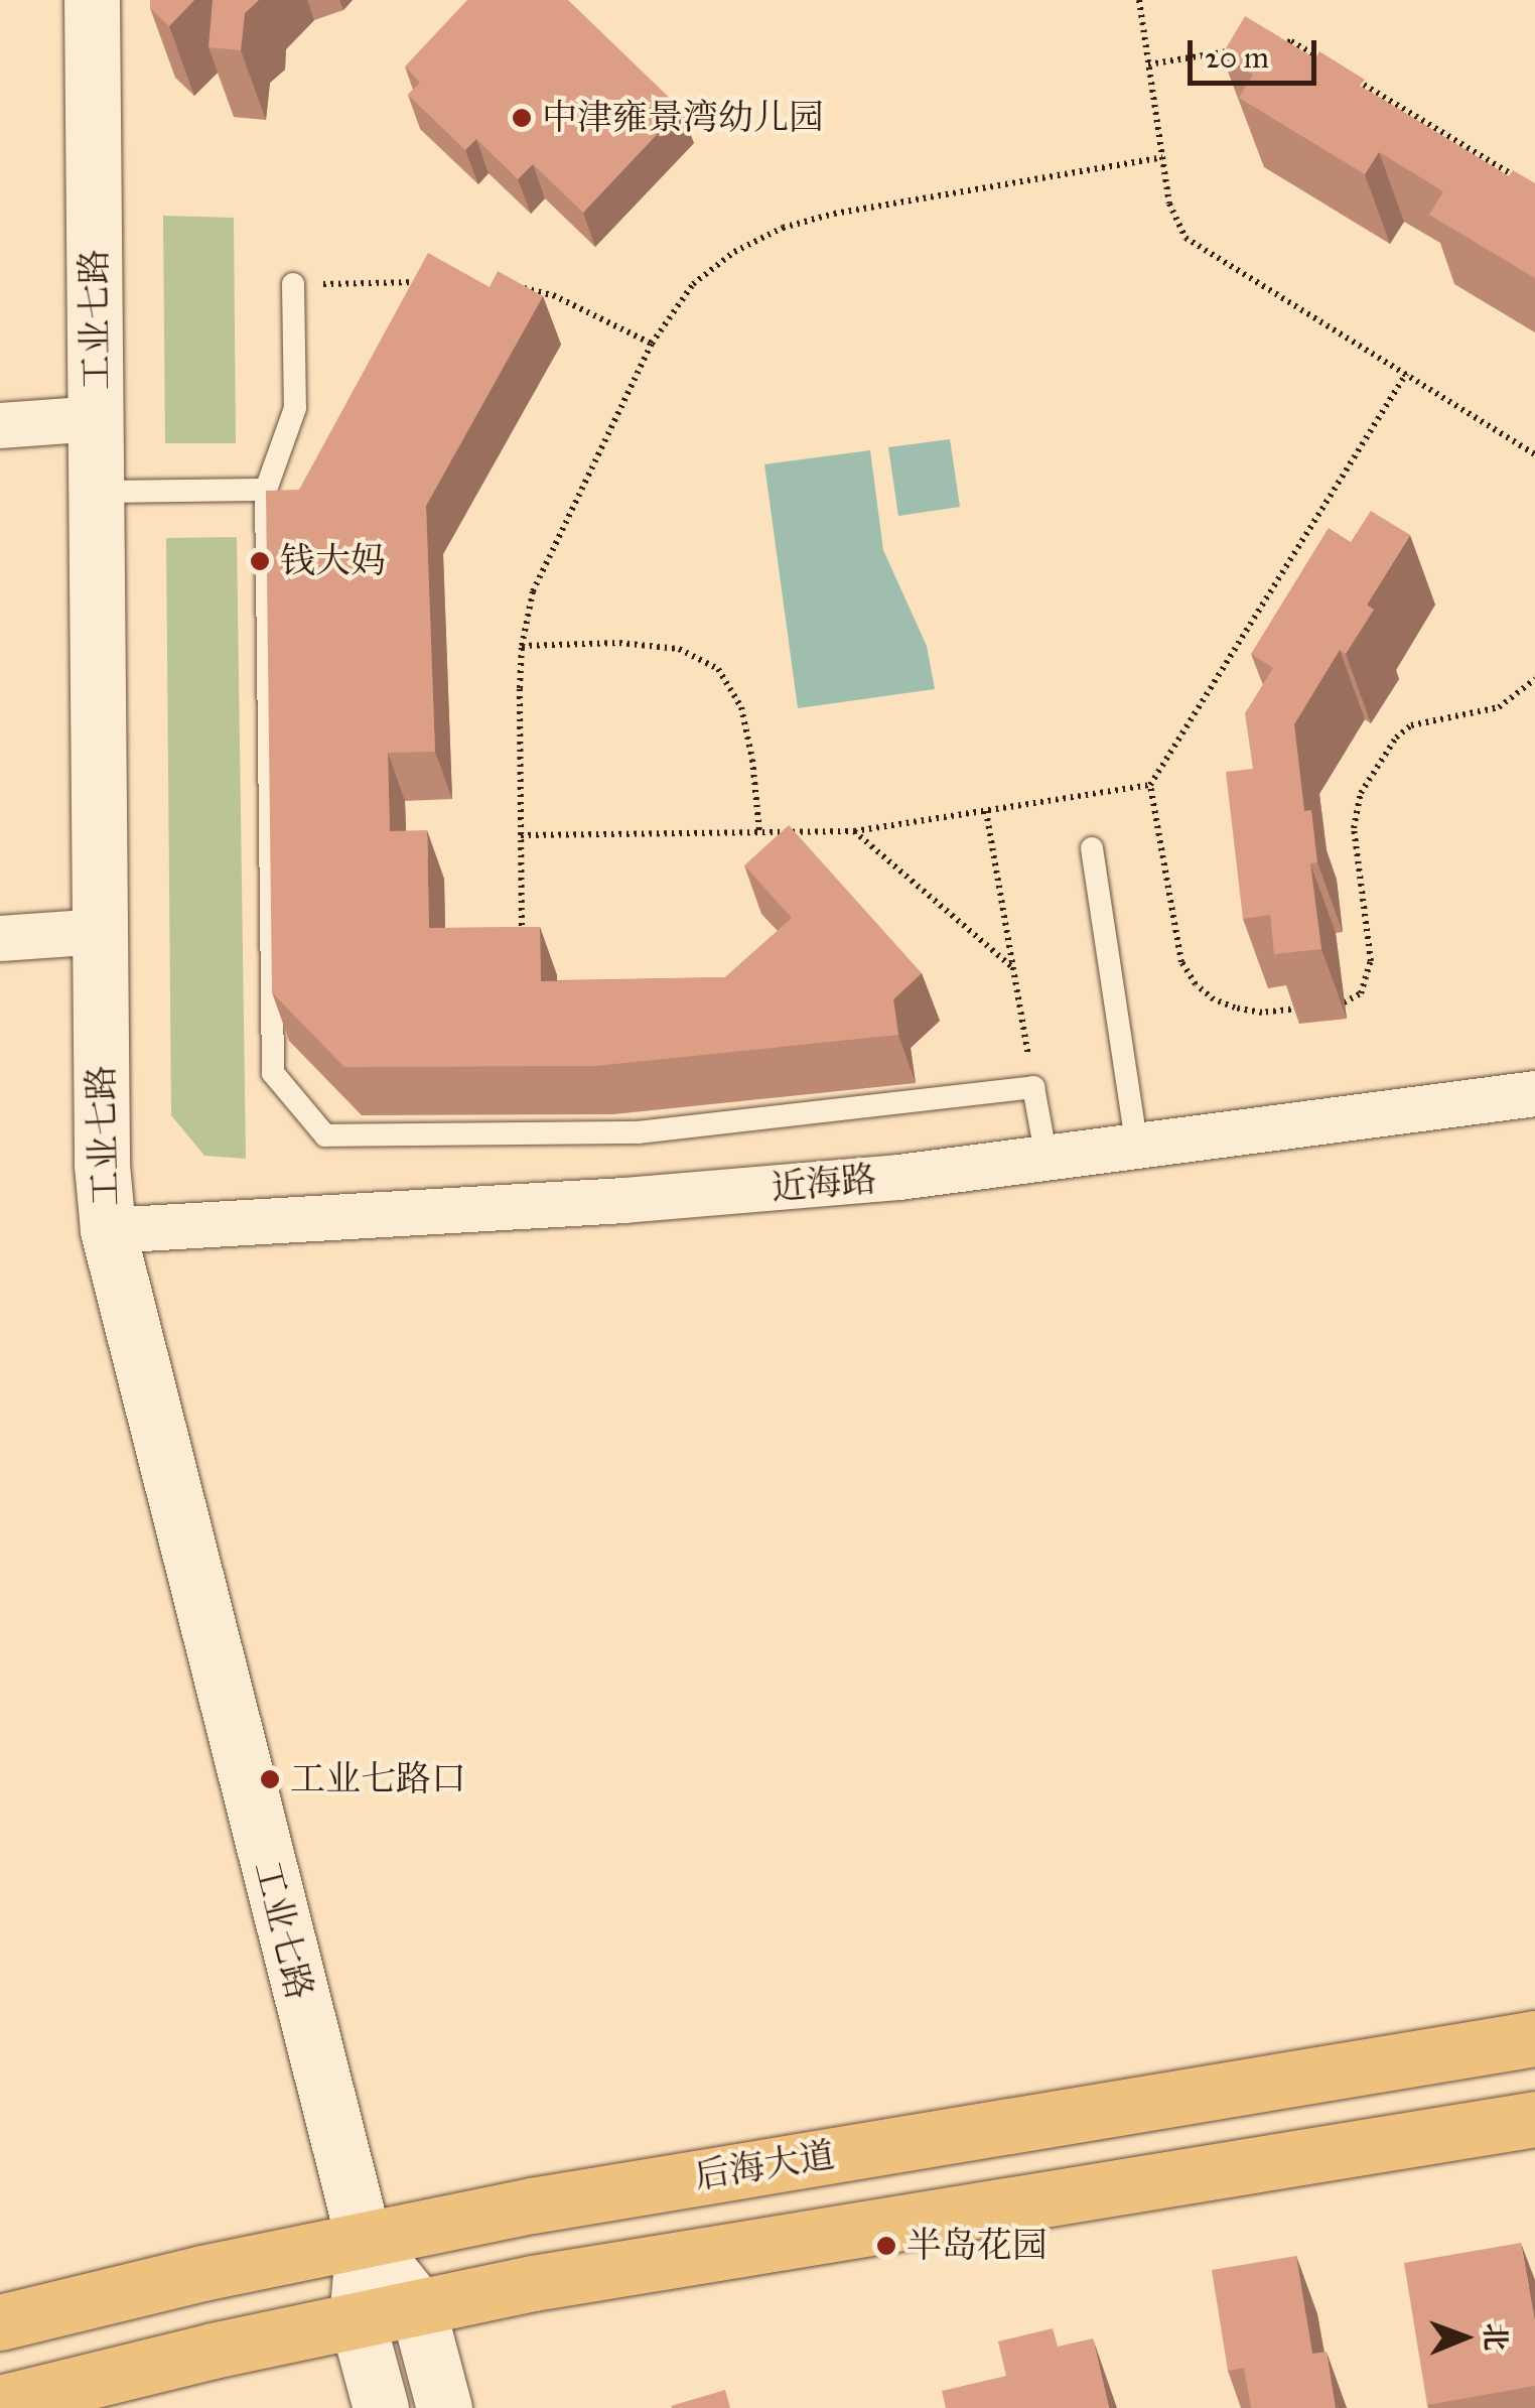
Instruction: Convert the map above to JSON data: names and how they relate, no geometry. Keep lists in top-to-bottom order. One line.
{"streets":{"main road":["后海大道"],"street":["工业七路","近海路"]},"crossings":[["工业七路","近海路"],["工业七路","后海大道"]],"places":["中津雍景湾幼儿园","钱大妈","工业七路口","半岛花园"],"scale_bar":"20 m","north":"right"}
